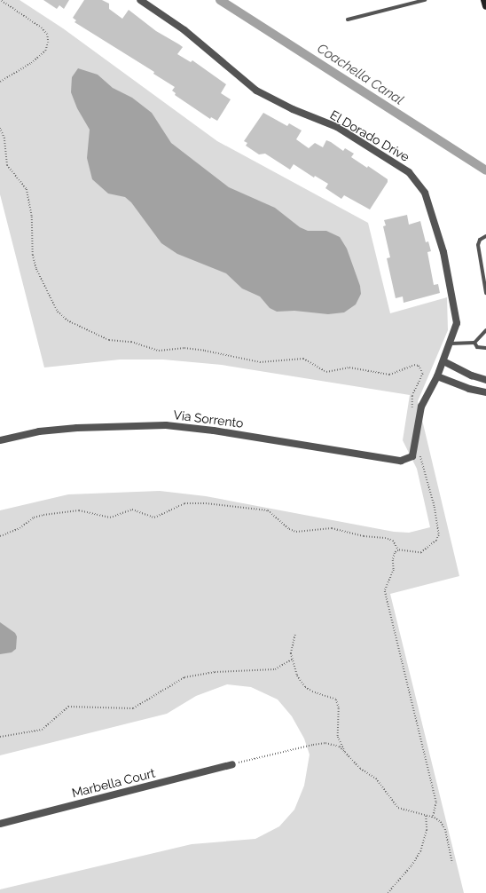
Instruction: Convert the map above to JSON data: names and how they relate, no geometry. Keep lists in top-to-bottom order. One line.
{"streets":{"street":["El Dorado Drive","Via Sorrento","Marbella Court"]},"crossings":[["El Dorado Drive","Via Sorrento"]],"water":["Coachella Canal"]}
